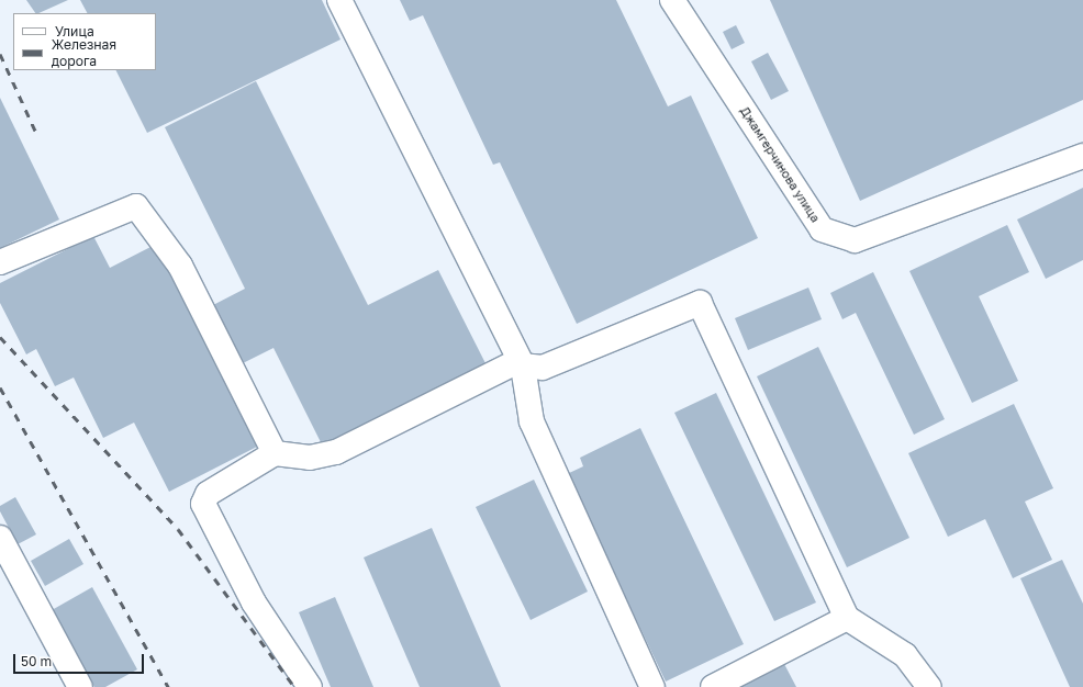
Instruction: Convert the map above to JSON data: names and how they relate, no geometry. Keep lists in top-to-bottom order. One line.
{"streets":{"street":["Джамгерчинова улица"]},"legend":["Улица","Железная дорога"],"scale_bar":"50 m"}
